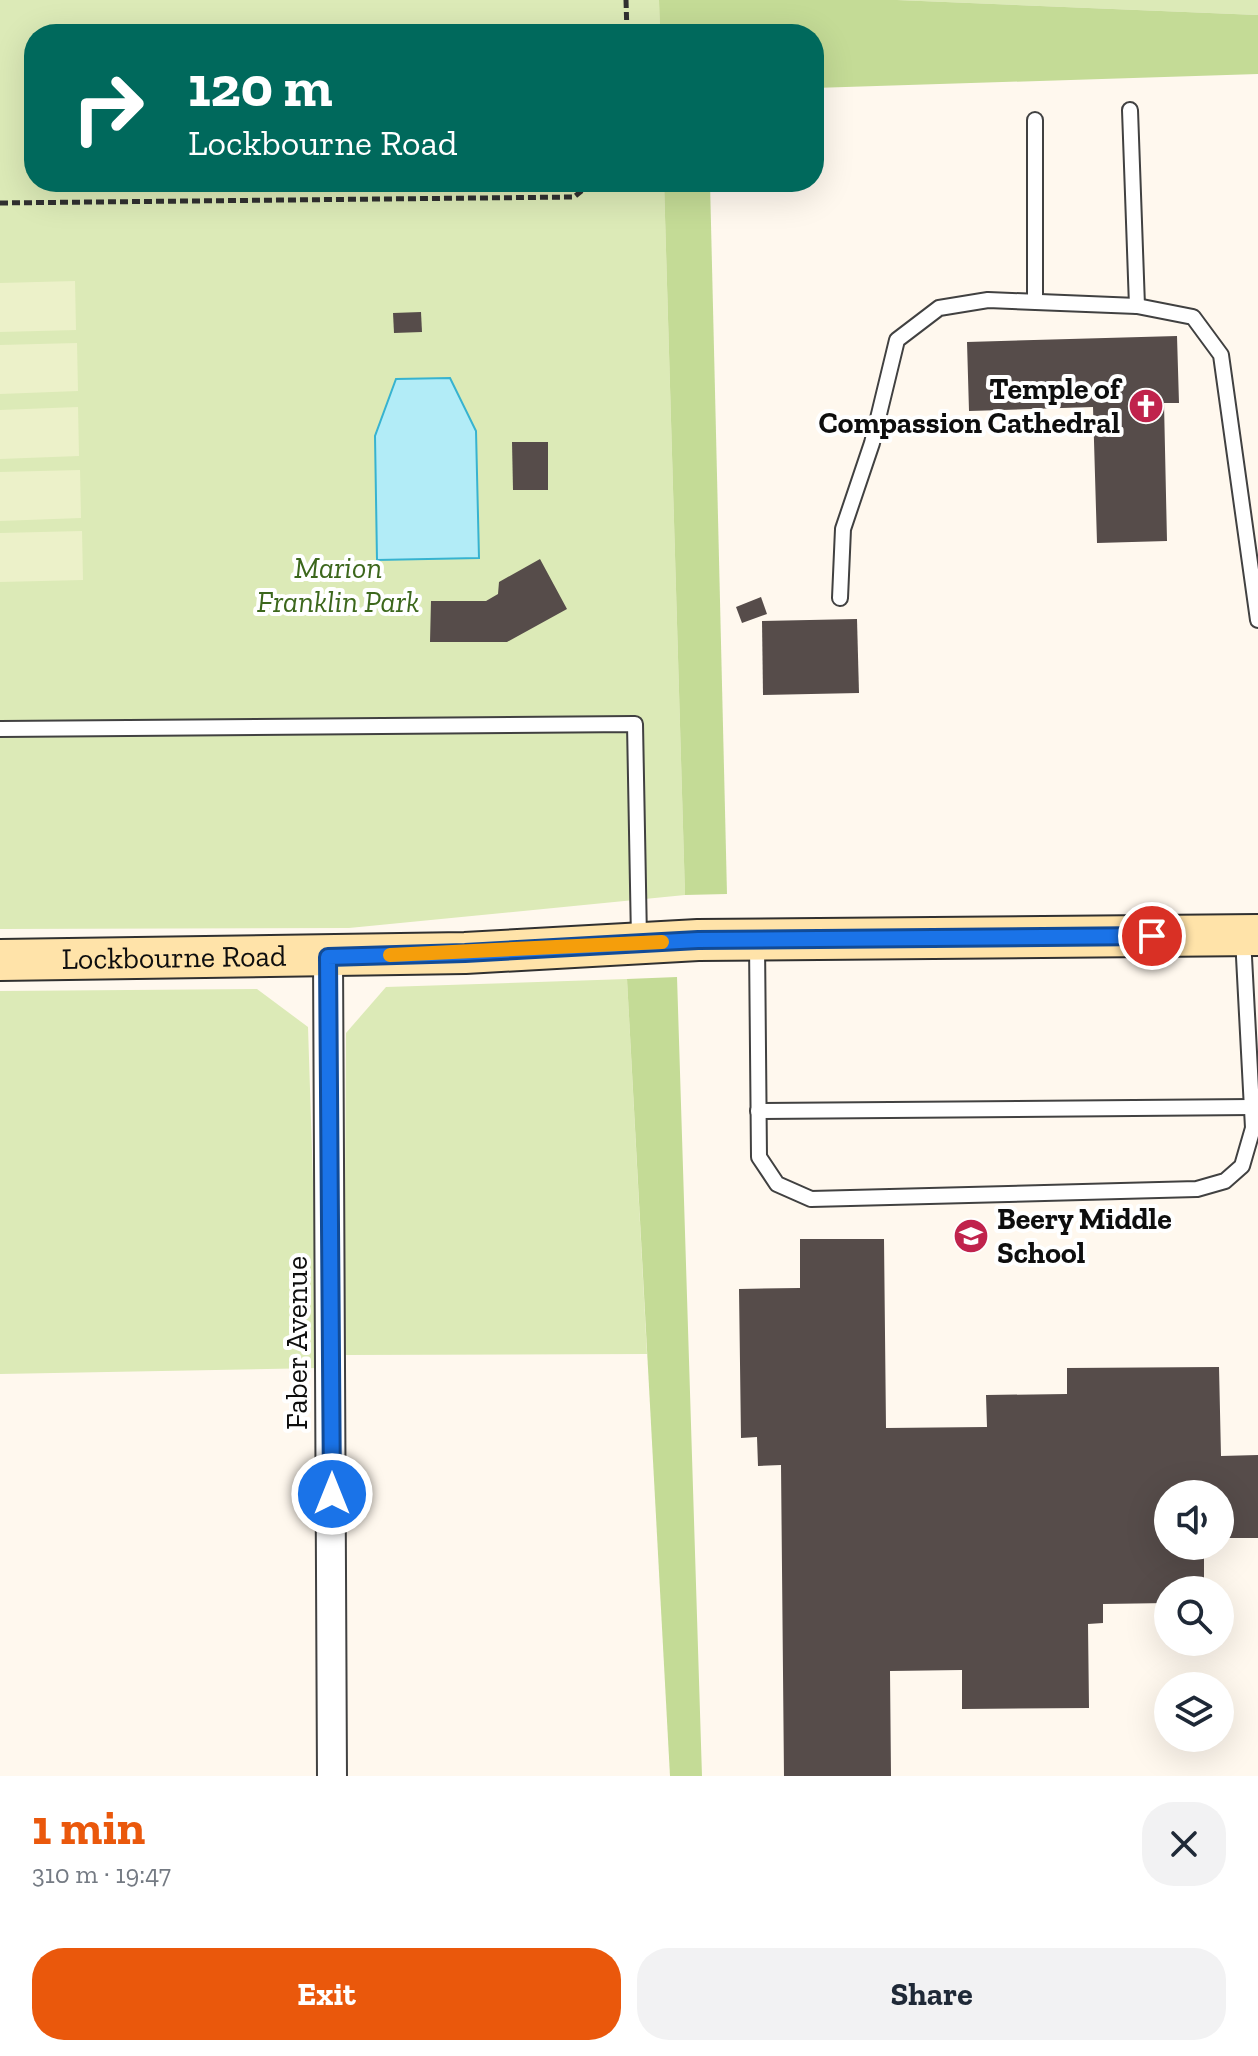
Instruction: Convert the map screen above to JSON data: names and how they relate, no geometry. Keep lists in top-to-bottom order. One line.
{"streets":{"main road":["Lockbourne Road"],"street":["Faber Avenue"]},"crossings":[["Lockbourne Road","Faber Avenue"]],"parks":["Marion Franklin Park"],"places":{"church":["Temple of Compassion Cathedral"],"school or university":["Beery Middle School"]},"page":{"turn":["120 m","Lockbourne Road"],"heading":["1 min","310 m · 19:47"],"buttons":["Exit","Share"]}}
